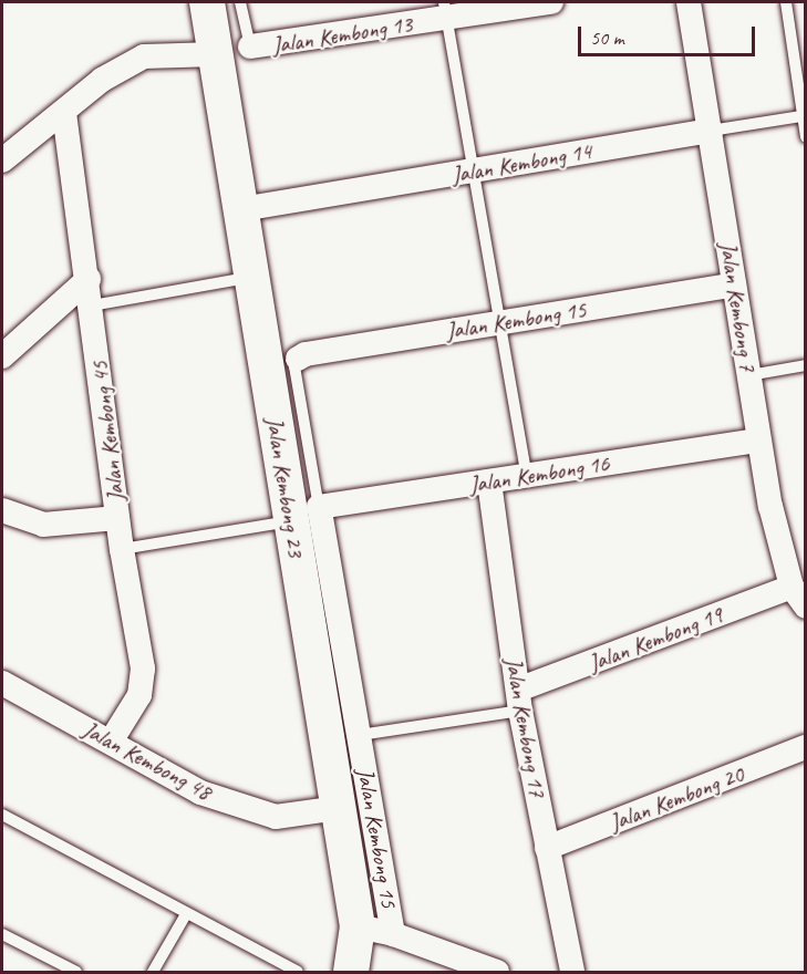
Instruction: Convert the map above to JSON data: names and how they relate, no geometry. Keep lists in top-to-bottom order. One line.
{"streets":{"street":["Jalan Kembong 13","Jalan Kembong 14","Jalan Kembong 7","Jalan Kembong 15","Jalan Kembong 45","Jalan Kembong 16","Jalan Kembong 23","Jalan Kembong 19","Jalan Kembong 17","Jalan Kembong 48","Jalan Kembong 20"]},"crossings":[["Jalan Kembong 14","Jalan Kembong 7"],["Jalan Kembong 14","Jalan Kembong 23"],["Jalan Kembong 7","Jalan Kembong 15"],["Jalan Kembong 7","Jalan Kembong 16"],["Jalan Kembong 7","Jalan Kembong 19"],["Jalan Kembong 15","Jalan Kembong 16"],["Jalan Kembong 15","Jalan Kembong 23"],["Jalan Kembong 45","Jalan Kembong 48"],["Jalan Kembong 16","Jalan Kembong 23"],["Jalan Kembong 16","Jalan Kembong 17"],["Jalan Kembong 23","Jalan Kembong 48"],["Jalan Kembong 19","Jalan Kembong 17"],["Jalan Kembong 17","Jalan Kembong 20"]],"scale_bar":"50 m"}
